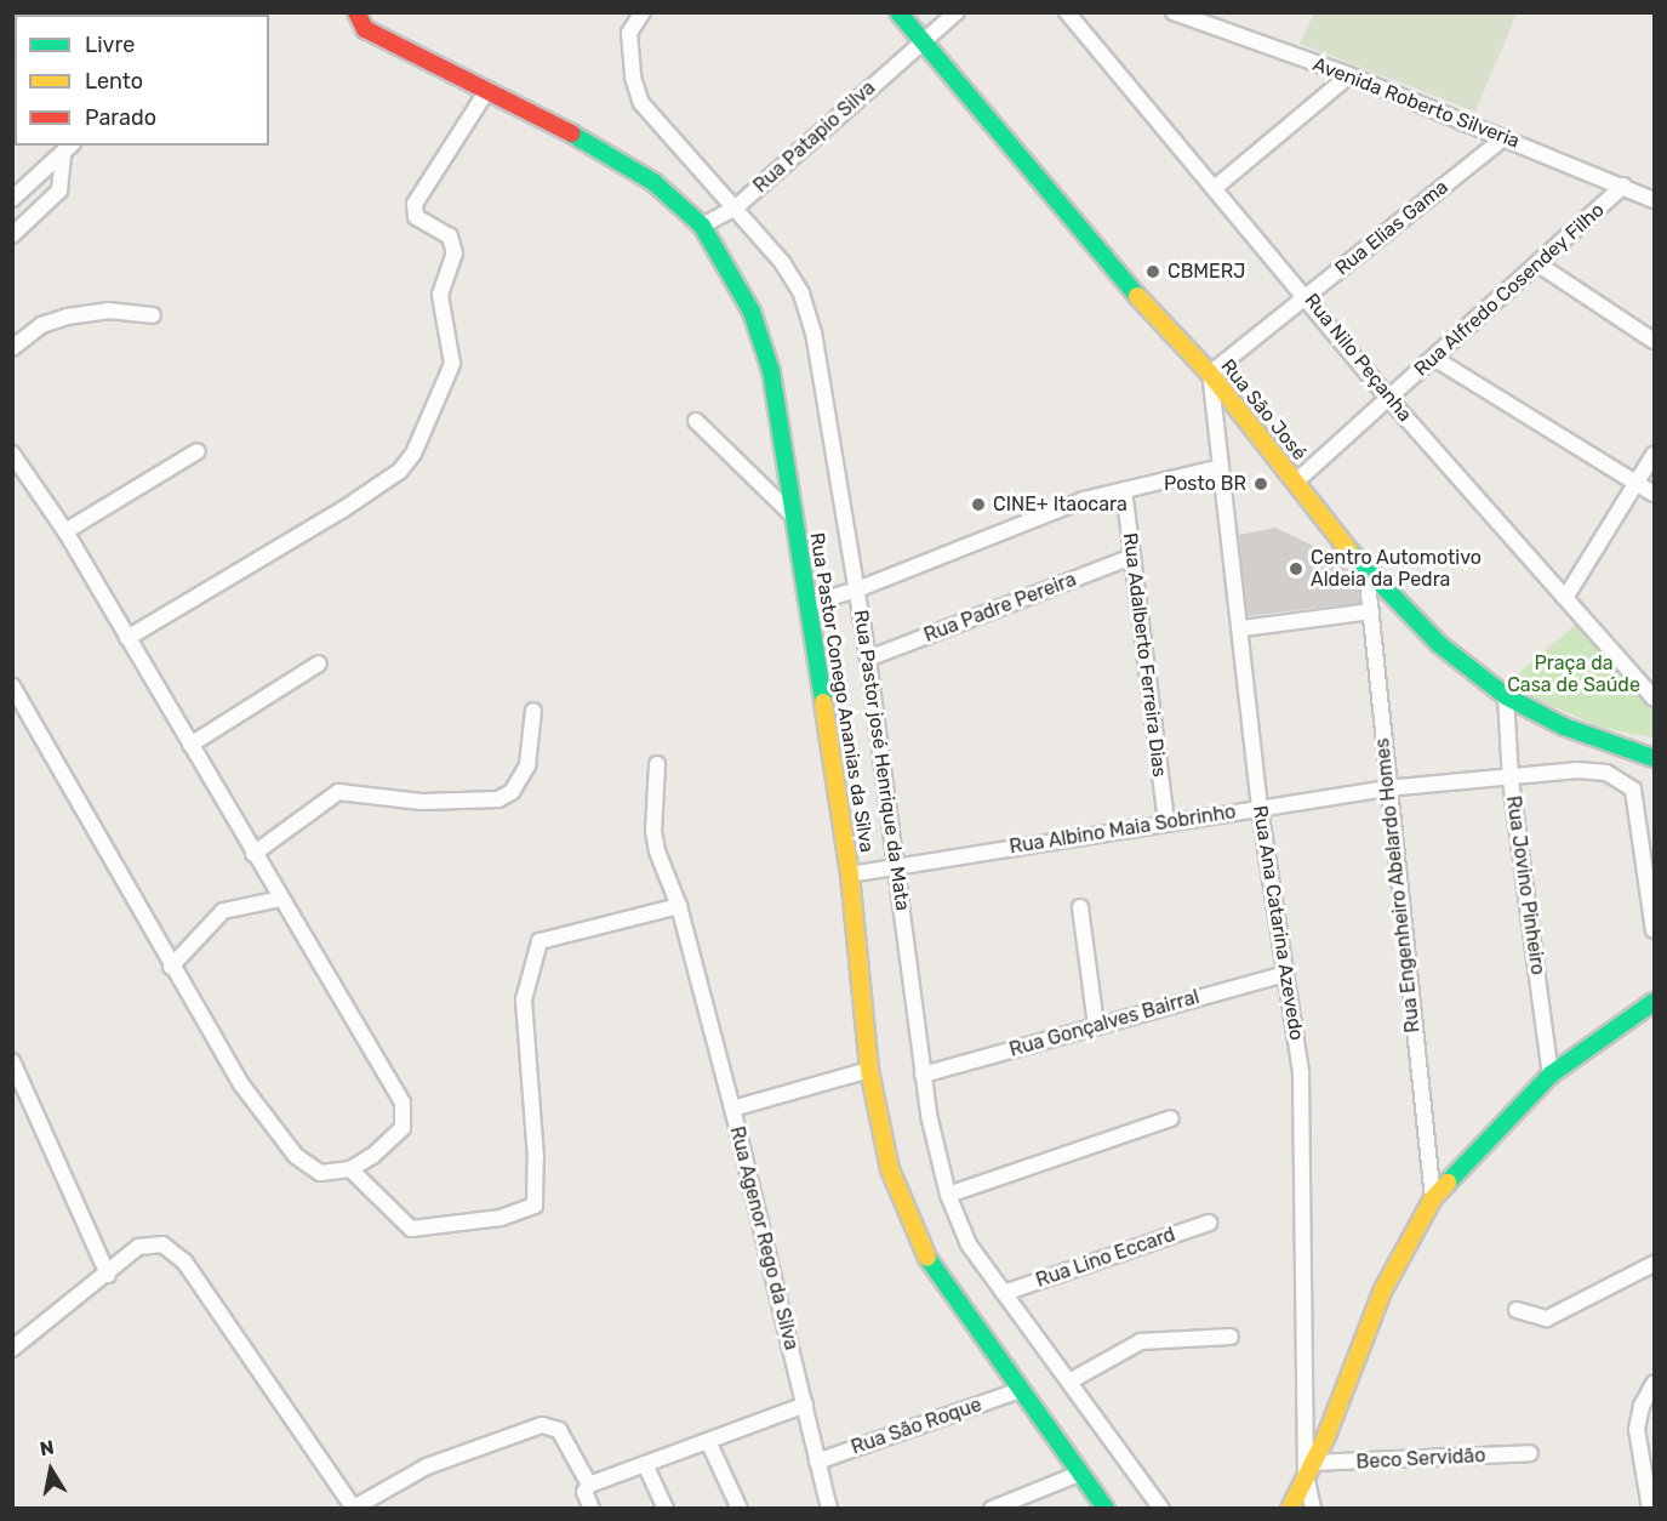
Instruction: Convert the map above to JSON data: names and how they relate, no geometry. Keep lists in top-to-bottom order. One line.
{"streets":{"street":["Avenida Roberto Silveria","Rua Patapio Silva","Rua Elias Gama","Rua Alfredo Cosendey Filho","Rua Nilo Peçanha","Rua São José","Rua Padre Pereira","Rua Adalberto Ferreira Dias","Rua Pastor Conego Ananias da Silva","Rua Pastor josé Henrique da Mata","Rua Albino Maia Sobrinho","Rua Engenheiro Abelardo Homes","Rua Jovino Pinheiro","Rua Ana Catarina Azevedo","Rua Gonçalves Bairral","Rua Agenor Rego da Silva","Rua Lino Eccard","Rua São Roque","Beco Servidão"]},"crossings":[["Avenida Roberto Silveria","Rua Elias Gama"],["Avenida Roberto Silveria","Rua Alfredo Cosendey Filho"],["Rua Patapio Silva","Rua São José"],["Rua Patapio Silva","Rua Pastor Conego Ananias da Silva"],["Rua Patapio Silva","Rua Pastor josé Henrique da Mata"],["Rua Elias Gama","Rua Nilo Peçanha"],["Rua Elias Gama","Rua São José"],["Rua Elias Gama","Rua Ana Catarina Azevedo"],["Rua Alfredo Cosendey Filho","Rua Nilo Peçanha"],["Rua Alfredo Cosendey Filho","Rua São José"],["Rua São José","Rua Engenheiro Abelardo Homes"],["Rua São José","Rua Jovino Pinheiro"],["Rua São José","Rua Ana Catarina Azevedo"],["Rua Padre Pereira","Rua Adalberto Ferreira Dias"],["Rua Padre Pereira","Rua Pastor josé Henrique da Mata"],["Rua Adalberto Ferreira Dias","Rua Albino Maia Sobrinho"],["Rua Pastor Conego Ananias da Silva","Rua Albino Maia Sobrinho"],["Rua Pastor Conego Ananias da Silva","Rua Agenor Rego da Silva"],["Rua Pastor Conego Ananias da Silva","Rua São Roque"],["Rua Pastor josé Henrique da Mata","Rua Albino Maia Sobrinho"],["Rua Pastor josé Henrique da Mata","Rua Gonçalves Bairral"],["Rua Pastor josé Henrique da Mata","Rua Lino Eccard"],["Rua Albino Maia Sobrinho","Rua Engenheiro Abelardo Homes"],["Rua Albino Maia Sobrinho","Rua Jovino Pinheiro"],["Rua Albino Maia Sobrinho","Rua Ana Catarina Azevedo"],["Rua Ana Catarina Azevedo","Rua Gonçalves Bairral"],["Rua Ana Catarina Azevedo","Beco Servidão"],["Rua Agenor Rego da Silva","Rua São Roque"]],"parks":["Praça da Casa de Saúde"],"places":["CBMERJ","Posto BR","CINE+ Itaocara","Centro Automotivo Aldeia da Pedra"],"legend":["Livre","Lento","Parado"],"north":"top"}
